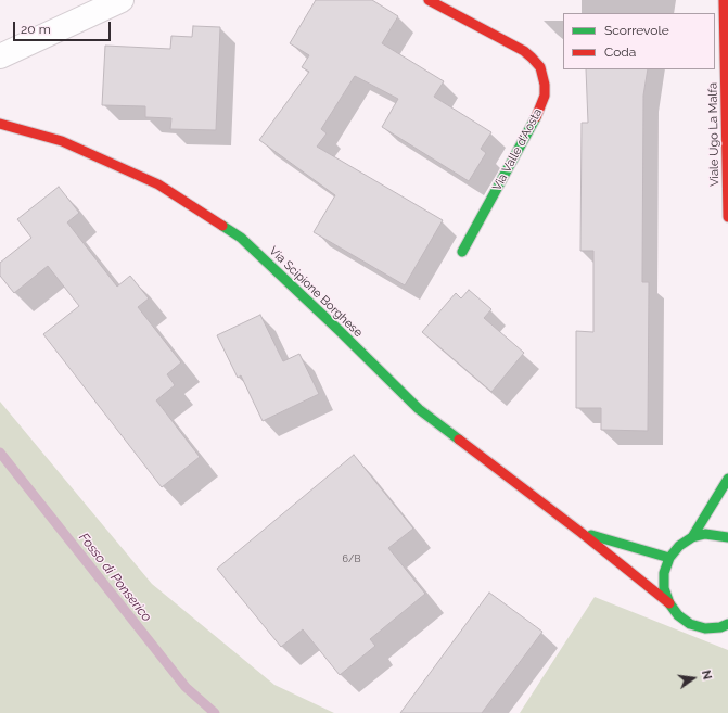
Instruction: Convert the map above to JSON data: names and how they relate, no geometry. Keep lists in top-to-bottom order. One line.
{"streets":{"main road":["Viale Ugo La Malfa","Via Valle d'Aosta","Via Scipione Borghese"]},"water":["Fosso di Ponserico"],"house_numbers":["6/B"],"legend":["Scorrevole","Coda"],"scale_bar":"20 m","north":"right"}
